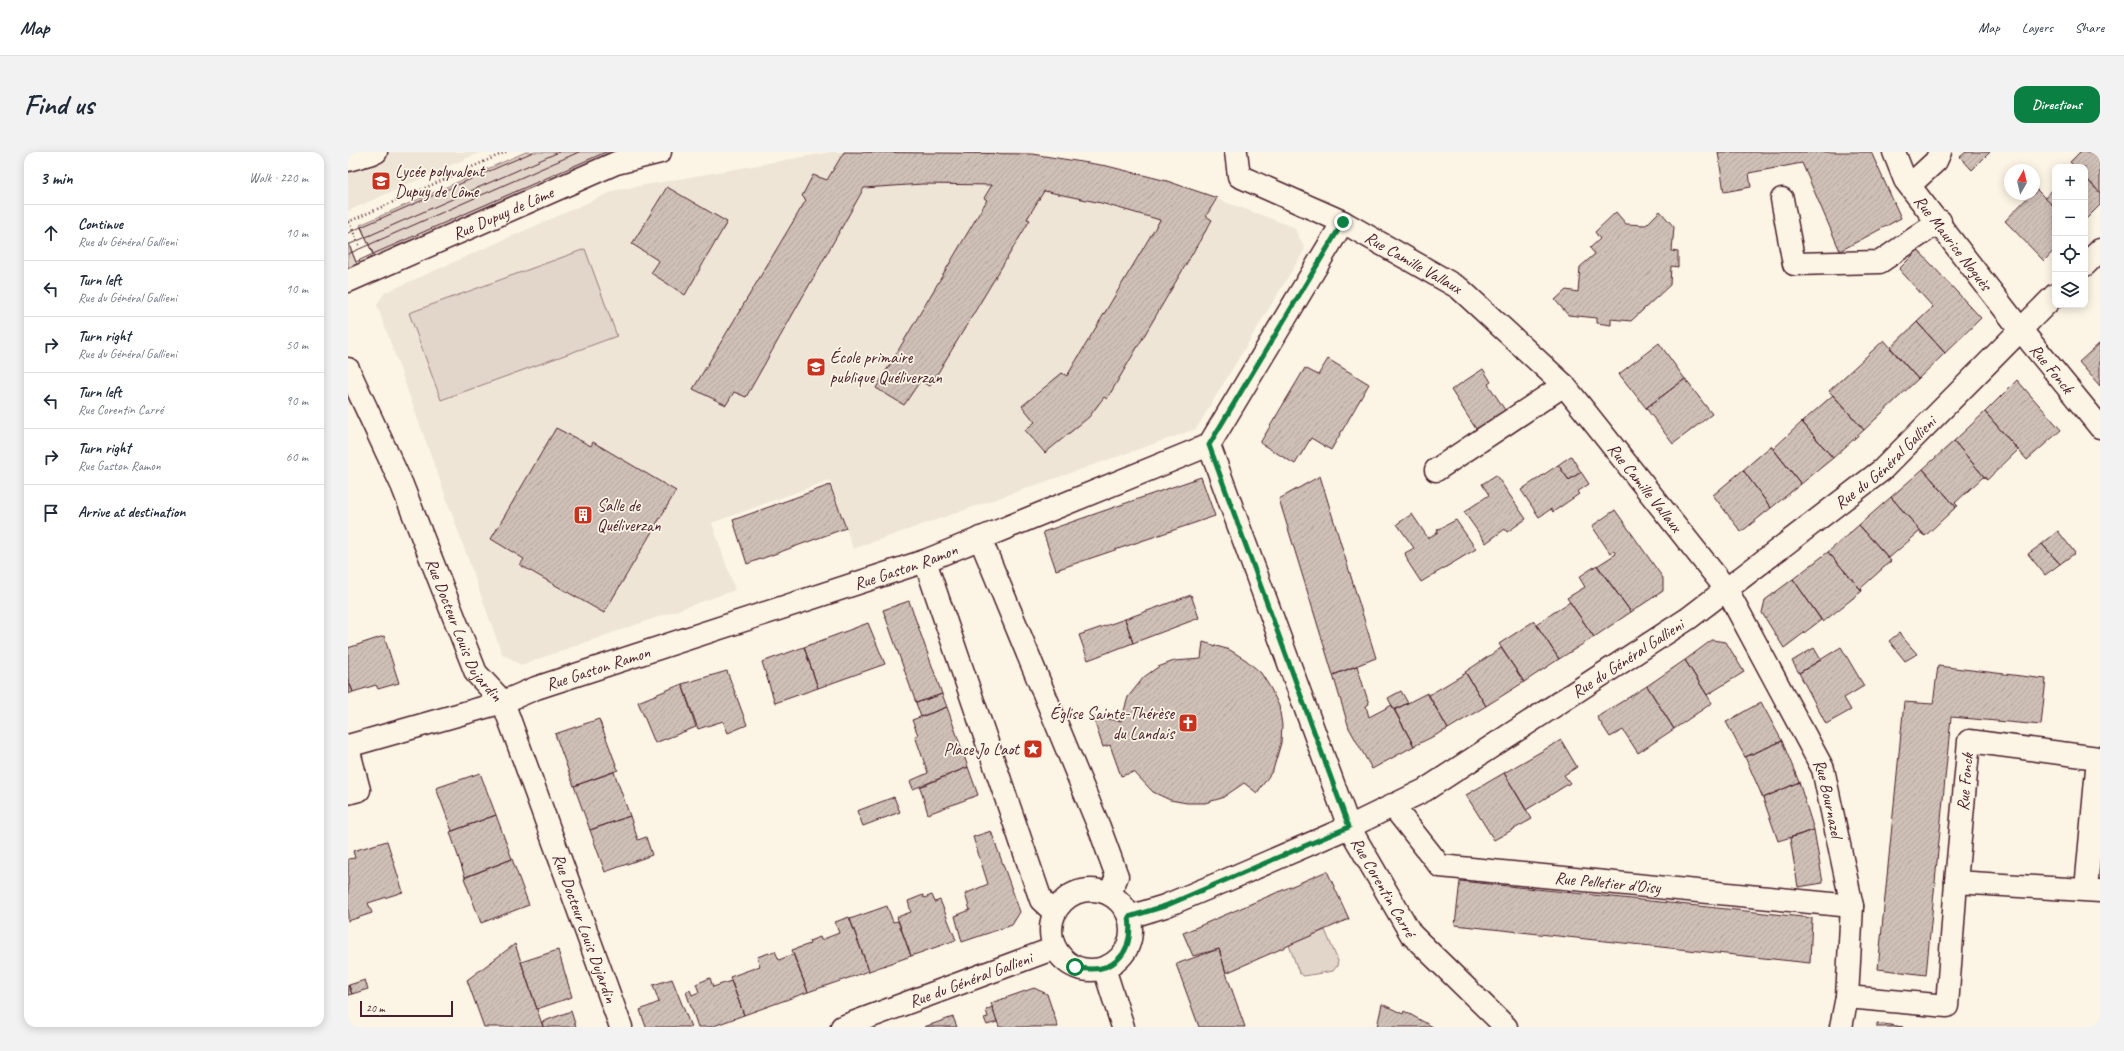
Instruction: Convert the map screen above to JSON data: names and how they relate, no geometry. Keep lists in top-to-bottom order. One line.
{"streets":{"street":["Rue Dupuy de Lôme","Rue Maurice Noguès","Rue Camille Vallaux","Rue Fonck","Rue du Général Gallieni","Rue Gaston Ramon","Rue Docteur Louis Dujardin","Rue Bournazel","Rue Pelletier d'Oisy","Rue Corentin Carré"]},"crossings":[["Rue Maurice Noguès","Rue Fonck"],["Rue Maurice Noguès","Rue du Général Gallieni"],["Rue Camille Vallaux","Rue du Général Gallieni"],["Rue Camille Vallaux","Rue Bournazel"],["Rue Fonck","Rue du Général Gallieni"],["Rue Fonck","Rue Bournazel"],["Rue du Général Gallieni","Rue Bournazel"],["Rue du Général Gallieni","Rue Pelletier d'Oisy"],["Rue du Général Gallieni","Rue Corentin Carré"],["Rue Gaston Ramon","Rue Docteur Louis Dujardin"],["Rue Gaston Ramon","Rue Corentin Carré"],["Rue Bournazel","Rue Pelletier d'Oisy"]],"places":{"school or university":["Lycée polyvalent Dupuy de Lôme","École primaire publique Quéliverzan"],"building":["Salle de Quéliverzan"],"church":["Église Sainte-Thérèse du Landais"],"place":["Place Jo Laot"]},"scale_bar":"20 m","north":"top","page":{"header":"Map","nav":["Map","Layers","Share"],"buttons":"Directions","title":"Find us","heading":["3 min","Walk · 220 m"],"map_buttons":["+","−"],"list":[["Continue","Rue du Général Gallieni","10 m"],["Turn left","Rue du Général Gallieni","10 m"],["Turn right","Rue du Général Gallieni","50 m"],["Turn left","Rue Corentin Carré","90 m"],["Turn right","Rue Gaston Ramon","60 m"],"Arrive at destination"],"scale":"20 m"}}
